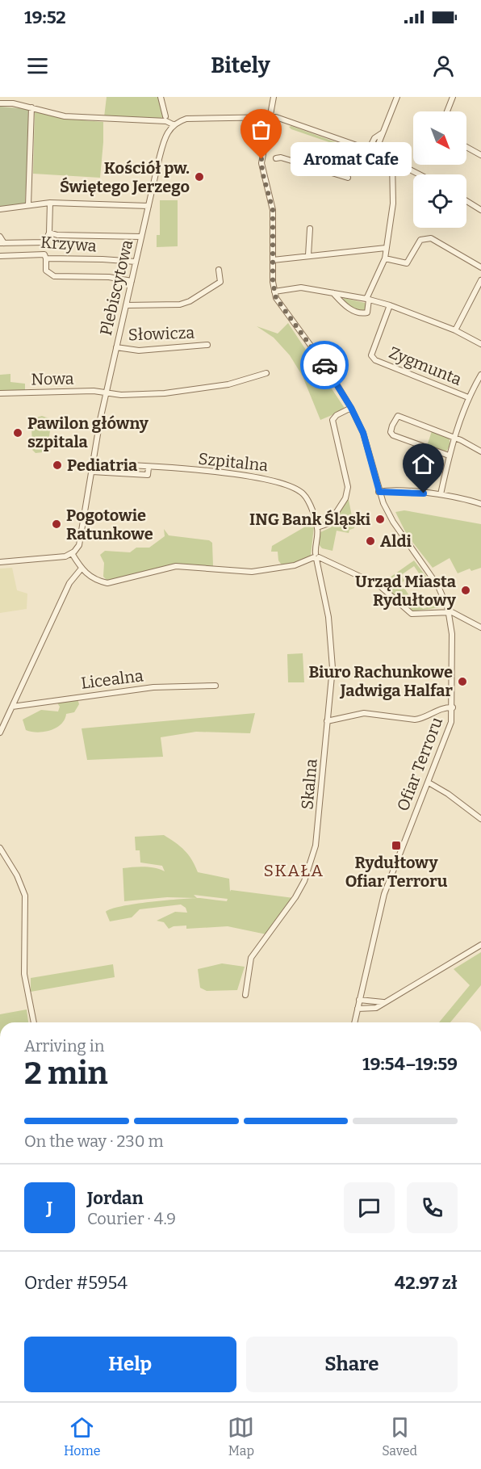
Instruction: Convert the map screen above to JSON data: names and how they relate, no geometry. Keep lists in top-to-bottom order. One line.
{"streets":{"street":["Krzywa","Plebiscytowa","Słowicza","Zygmunta","Nowa","Szpitalna","Licealna","Ofiar Terroru","Skalna"]},"crossings":[["Krzywa","Plebiscytowa"],["Plebiscytowa","Słowicza"],["Plebiscytowa","Nowa"],["Plebiscytowa","Szpitalna"],["Szpitalna","Skalna"]],"districts":["SKAŁA"],"places":{"other":["Aromat Cafe","Kościół pw. Świętego Jerzego","Pawilon główny szpitala","Pediatria","ING Bank Śląski","Pogotowie Ratunkowe","Aldi","Urząd Miasta Rydułtowy","Biuro Rachunkowe Jadwiga Halfar"],"transit":["Rydułtowy Ofiar Terroru"]},"north":"bottom right","page":{"status":"19:52","header":"Bitely","bubble":"Aromat Cafe","heading":["2 min","Arriving in","19:54–19:59"],"panel":["Jordan","Courier · 4.9","Order #5954","42.97 zł"],"bar":"On the way · 230 m","round":"J","buttons":["Help","Share"],"tabs":["Home","Map","Saved"]}}
